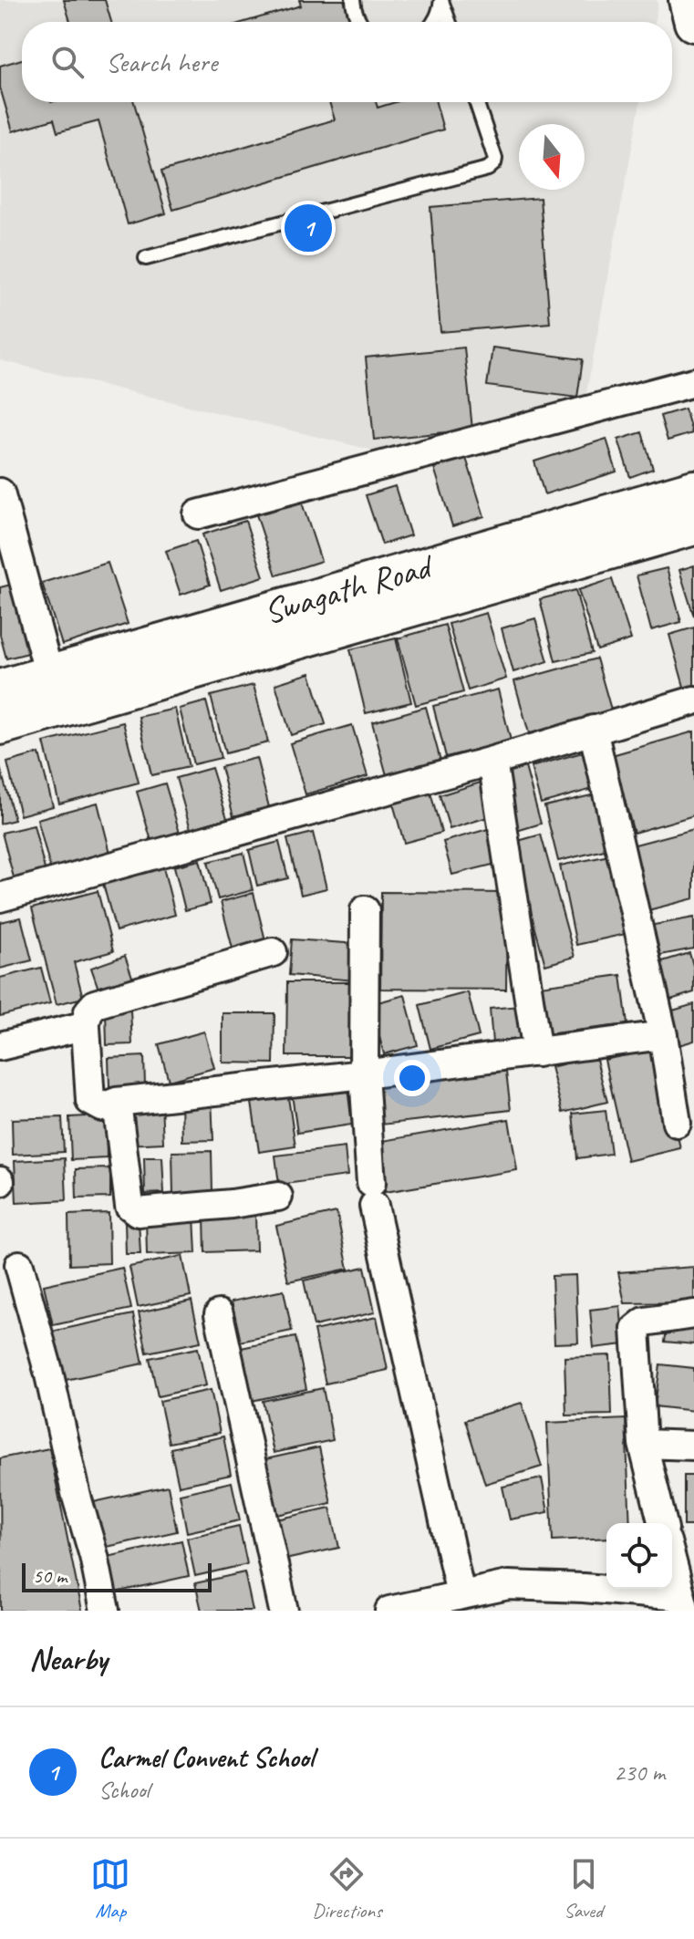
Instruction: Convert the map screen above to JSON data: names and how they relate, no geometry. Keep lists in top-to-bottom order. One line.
{"streets":{"main road":["Swagath Road"]},"scale_bar":"50 m","north":"bottom","page":{"search":"Search here","pins":"1","scale":"50 m","heading":"Nearby","list":[{"mark":"1","name":"Carmel Convent School","note":"School","value":"230 m"}],"nav":["Map","Directions","Saved"]}}
